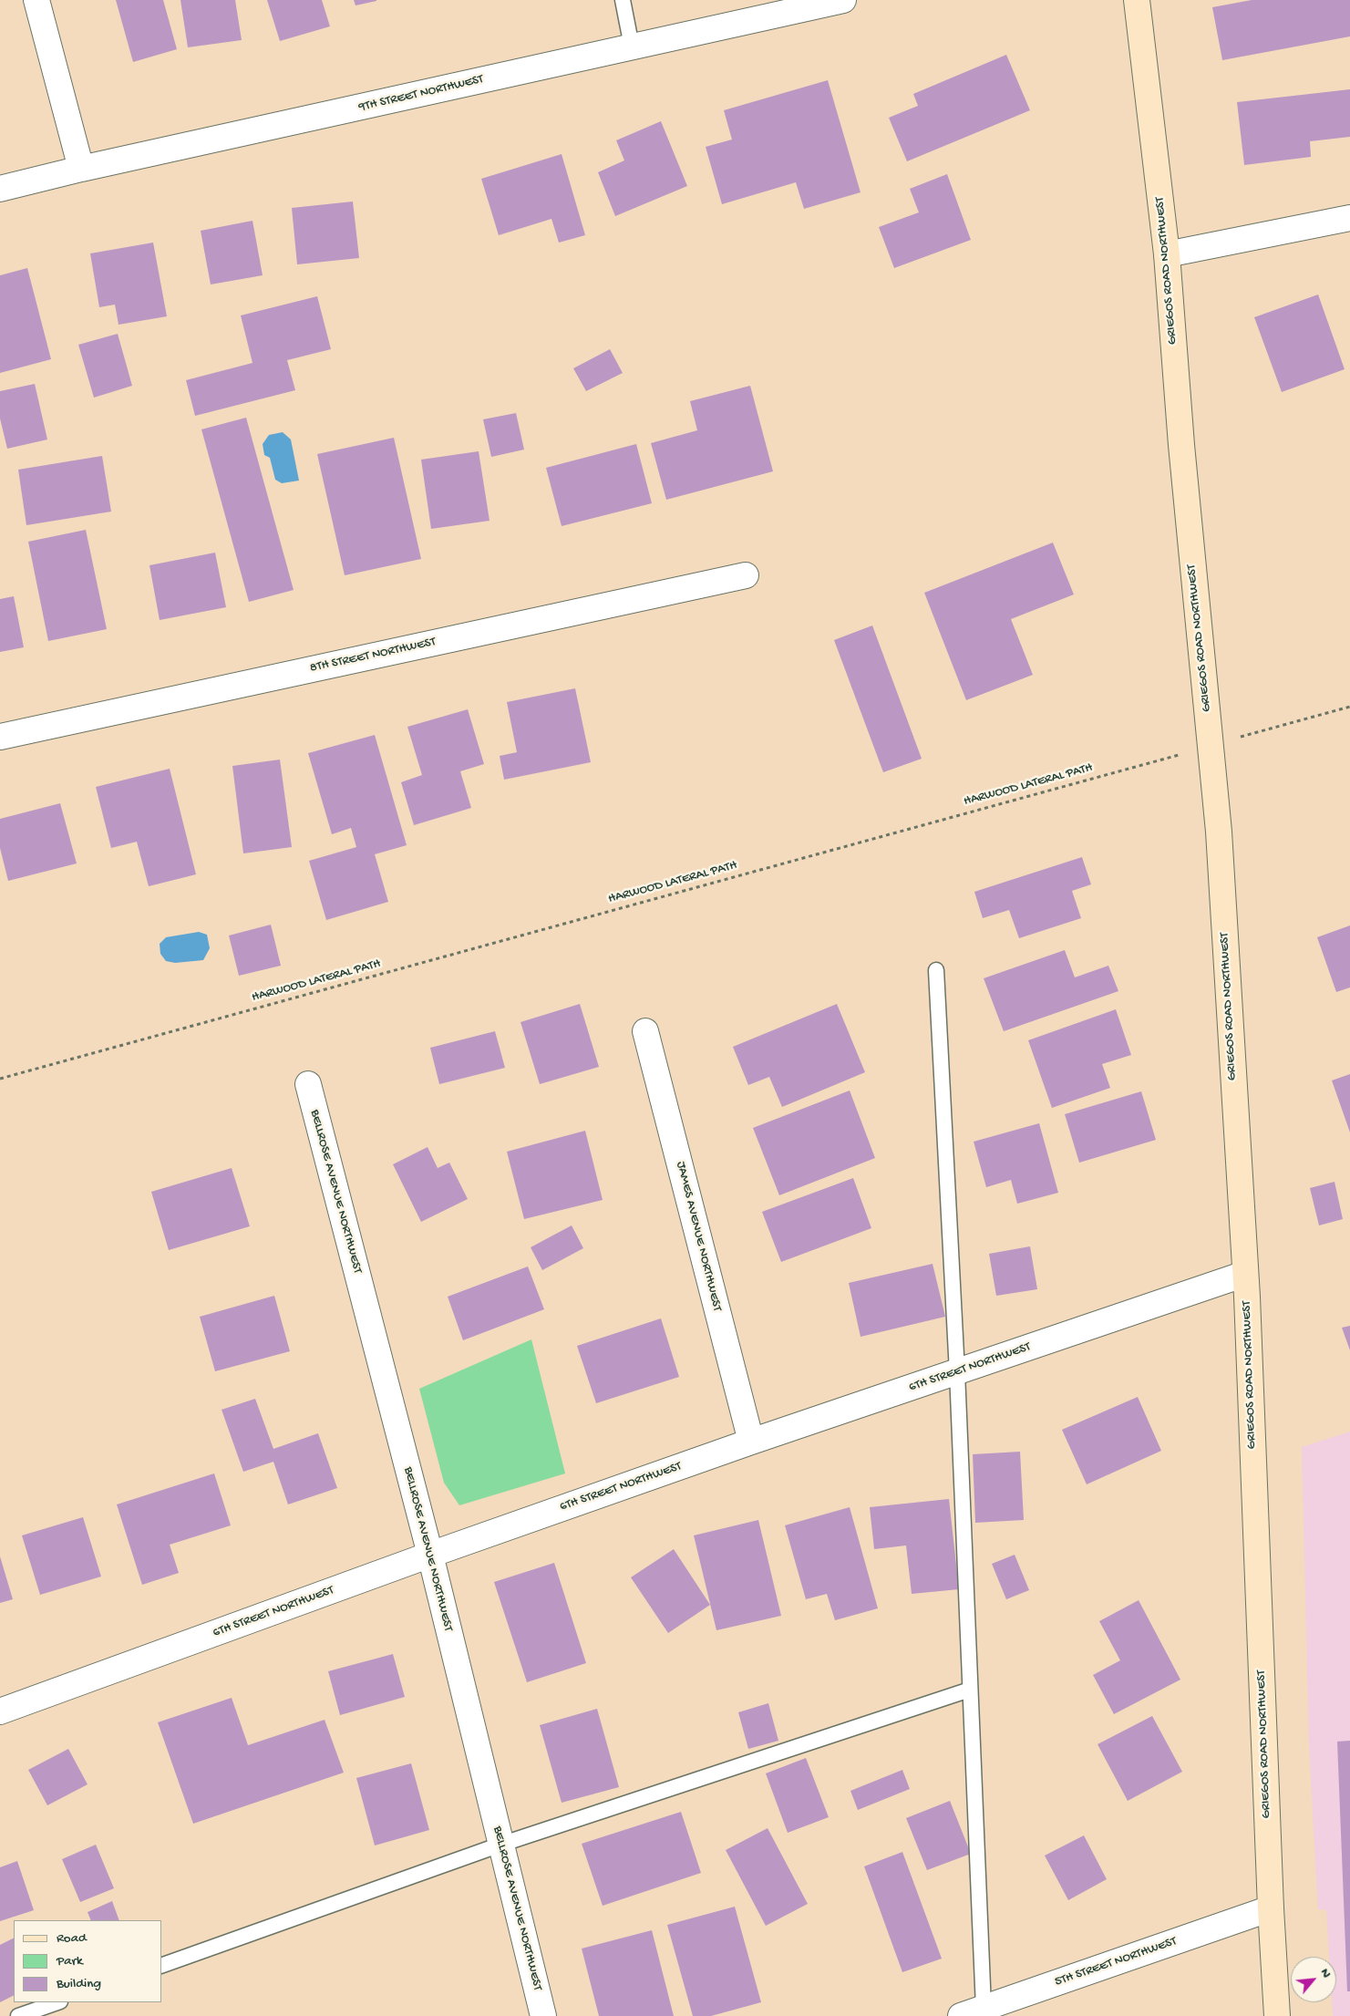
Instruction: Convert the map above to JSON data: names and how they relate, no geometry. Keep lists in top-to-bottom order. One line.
{"streets":{"main road":["GRIEGOS ROAD NORTHWEST"],"street":["9TH STREET NORTHWEST","8TH STREET NORTHWEST","BELLROSE AVENUE NORTHWEST","JAMES AVENUE NORTHWEST","6TH STREET NORTHWEST","5TH STREET NORTHWEST"],"path":["HARWOOD LATERAL PATH"]},"crossings":[["GRIEGOS ROAD NORTHWEST","HARWOOD LATERAL PATH"],["GRIEGOS ROAD NORTHWEST","6TH STREET NORTHWEST"],["GRIEGOS ROAD NORTHWEST","5TH STREET NORTHWEST"],["BELLROSE AVENUE NORTHWEST","6TH STREET NORTHWEST"],["JAMES AVENUE NORTHWEST","6TH STREET NORTHWEST"]],"legend":["Road","Park","Building"],"north":"top right"}
